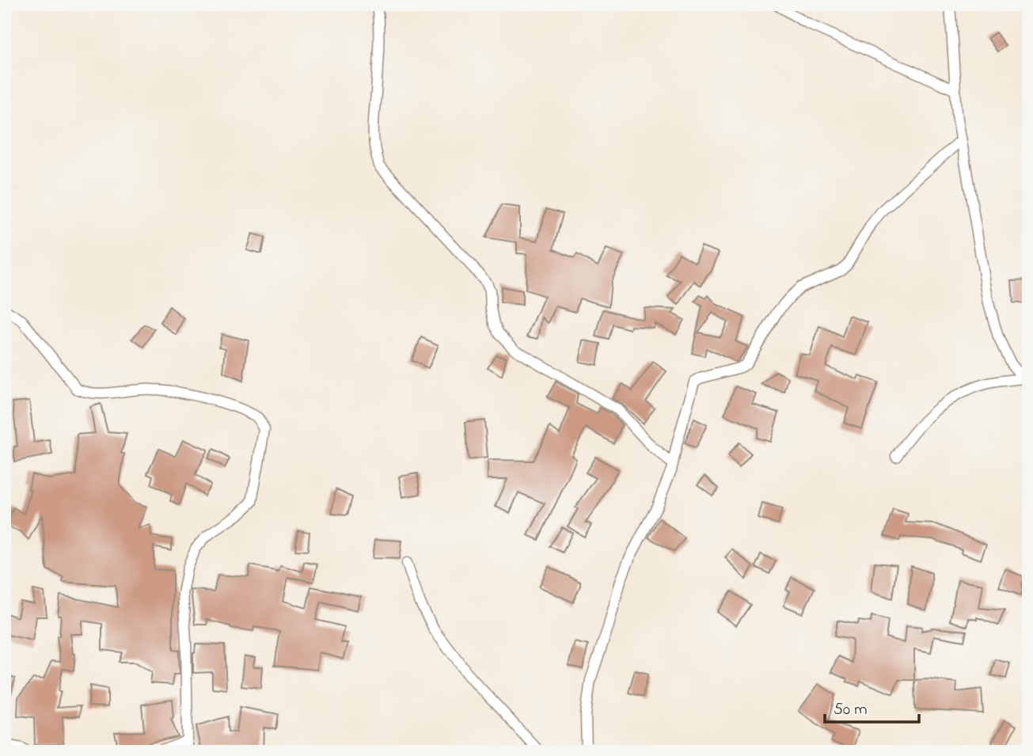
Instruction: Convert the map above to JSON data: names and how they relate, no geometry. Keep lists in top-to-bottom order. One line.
{"scale_bar":"50 m"}
